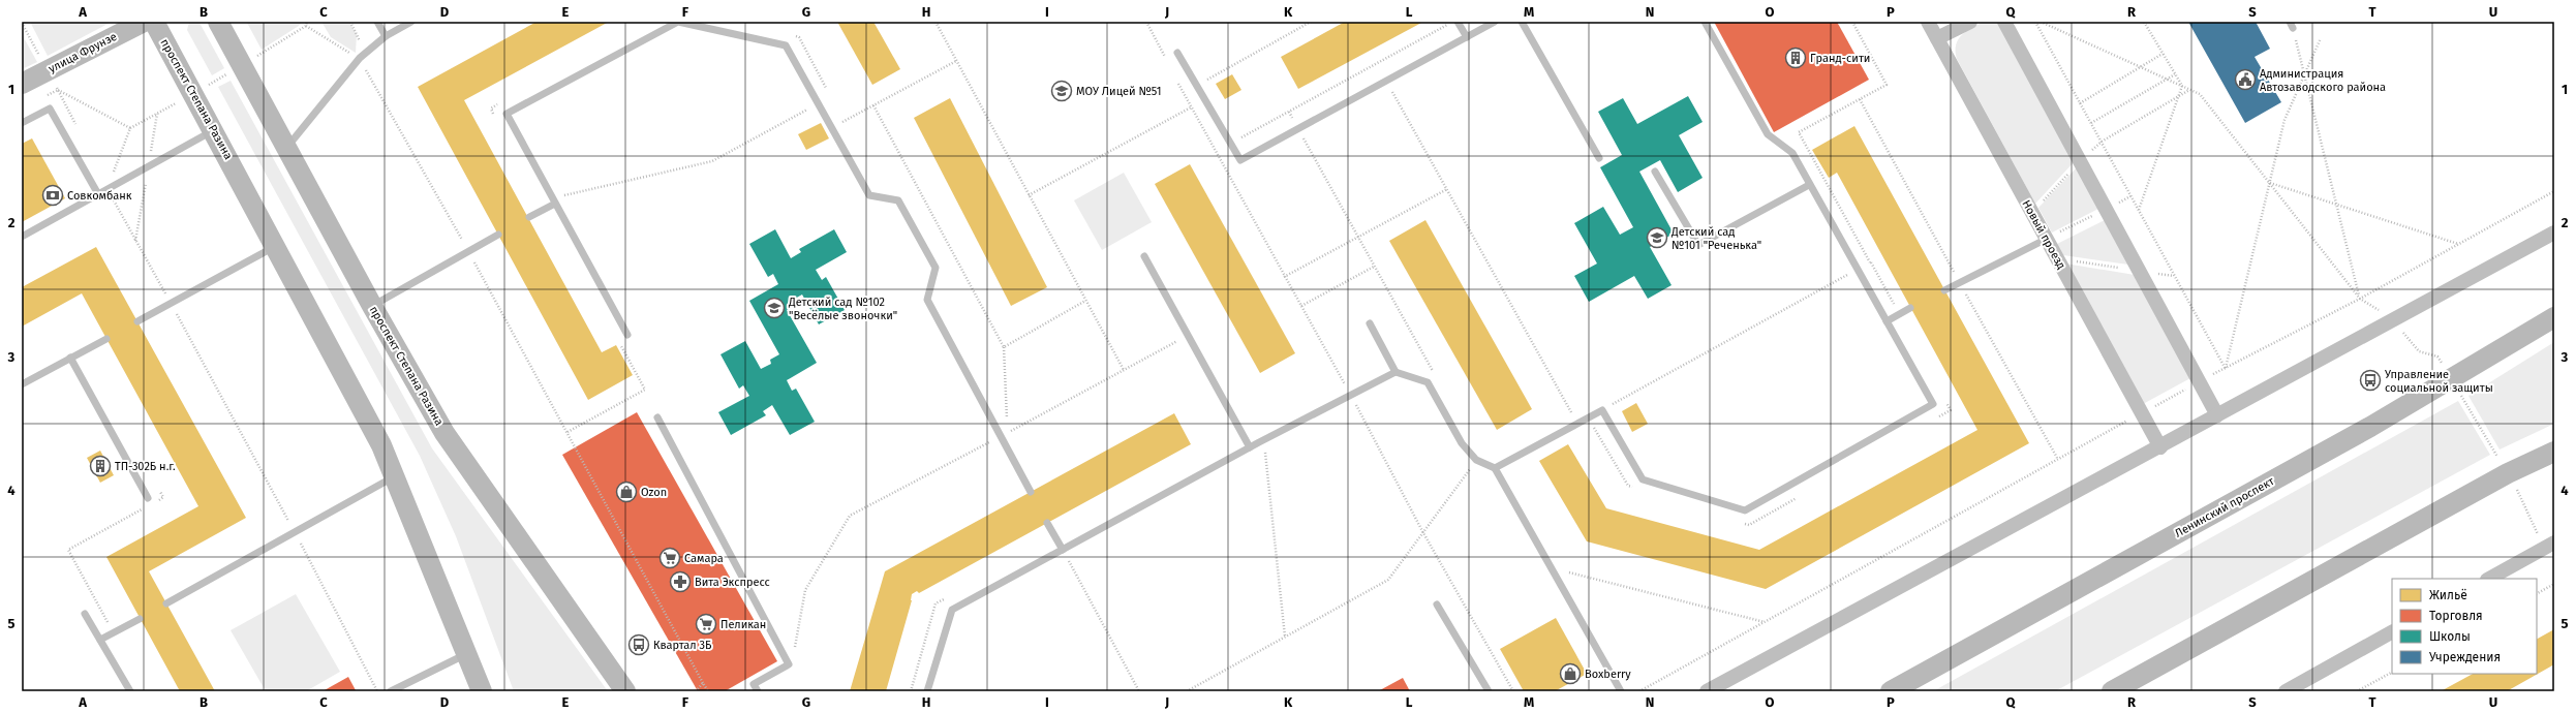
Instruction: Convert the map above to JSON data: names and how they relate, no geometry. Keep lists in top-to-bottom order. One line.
{"streets":{"main road":["улица Фрунзе","проспект Степана Разина","Ленинский проспект"],"street":["Новый проезд"]},"places":{"building":["Гранд-сити","ТП-302Б н.г."],"public building":["Администрация Автозаводского района"],"school or university":["МОУ Лицей №51","Детский сад №101 \"Реченька\"","Детский сад №102 \"Весёлые звоночки\""],"bank":["Совкомбанк"],"bus stop":["Управление социальной защиты","Квартал 3Б"],"shop":["Ozon","Boxberry"],"supermarket":["Самара","Пеликан"],"pharmacy":["Вита Экспресс"]},"legend":["Жильё","Торговля","Школы","Учреждения"],"grid":{"columns":["A","B","C","D","E","F","G","H","I","J","K","L","M","N","O","P","Q","R","S","T","U"],"rows":["1","2","3","4","5"]}}
